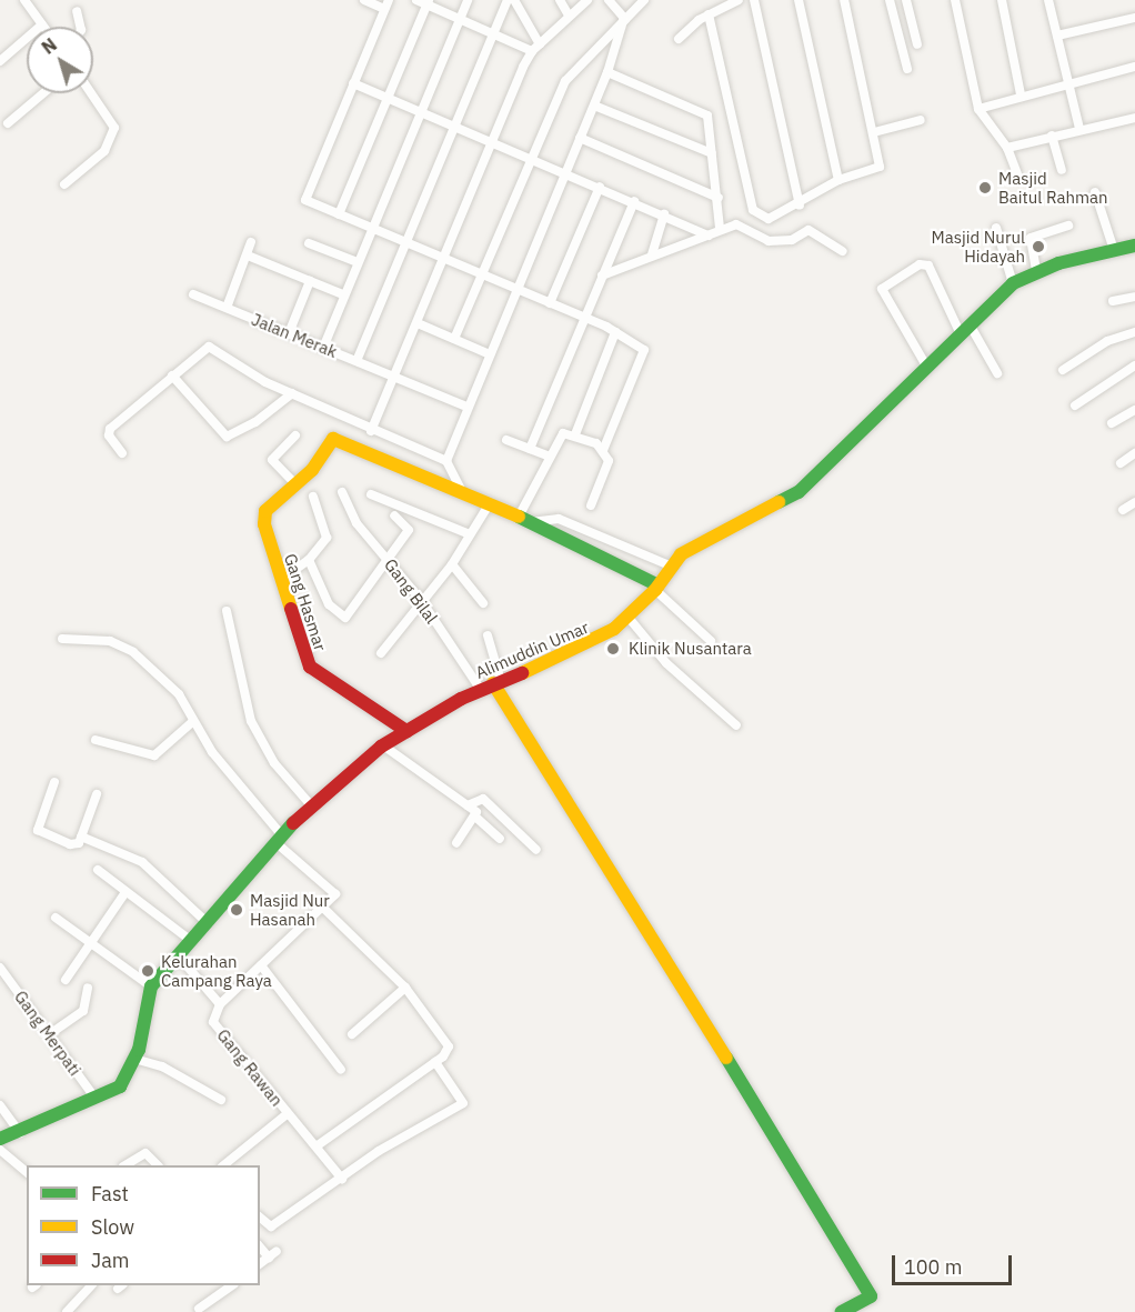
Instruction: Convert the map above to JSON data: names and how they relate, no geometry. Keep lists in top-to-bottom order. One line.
{"streets":{"street":["Jalan Merak","Gang Bilal","Gang Hasmar","Alimuddin Umar","Gang Merpati","Gang Rawan"]},"crossings":[["Gang Bilal","Alimuddin Umar"],["Gang Hasmar","Alimuddin Umar"],["Alimuddin Umar","Gang Merpati"],["Alimuddin Umar","Gang Rawan"]],"places":["Masjid Baitul Rahman","Masjid Nurul Hidayah","Klinik Nusantara","Masjid Nur Hasanah","Kelurahan Campang Raya"],"legend":["Fast","Slow","Jam"],"scale_bar":"100 m","north":"top left"}
